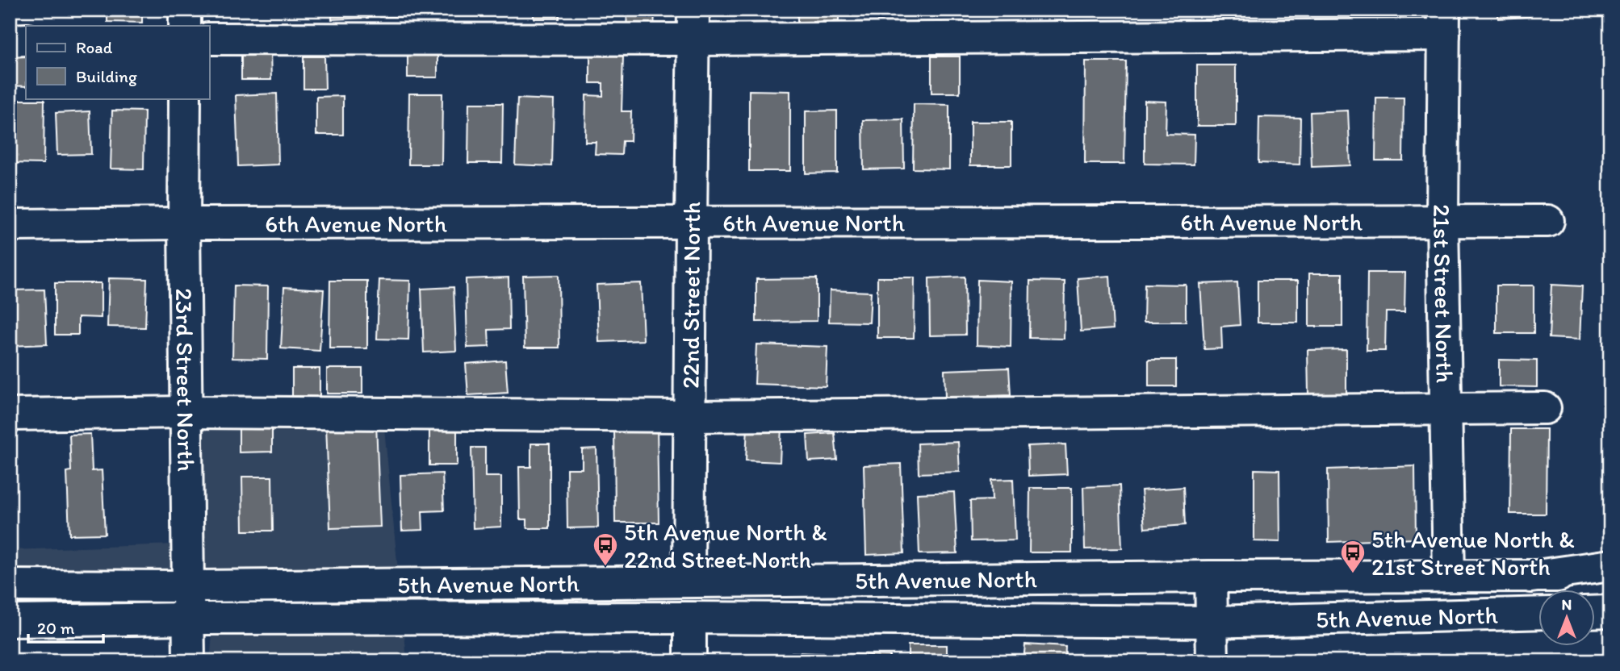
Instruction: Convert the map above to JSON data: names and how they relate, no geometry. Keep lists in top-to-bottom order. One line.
{"streets":{"main road":["6th Avenue North","21st Street North","22nd Street North","23rd Street North","5th Avenue North"]},"crossings":[["6th Avenue North","21st Street North"],["6th Avenue North","22nd Street North"],["6th Avenue North","23rd Street North"],["21st Street North","5th Avenue North"],["22nd Street North","5th Avenue North"],["23rd Street North","5th Avenue North"]],"places":{"bus stop":["5th Avenue North & 22nd Street North","5th Avenue North & 21st Street North"]},"legend":["Road","Building"],"scale_bar":"20 m","north":"top"}
